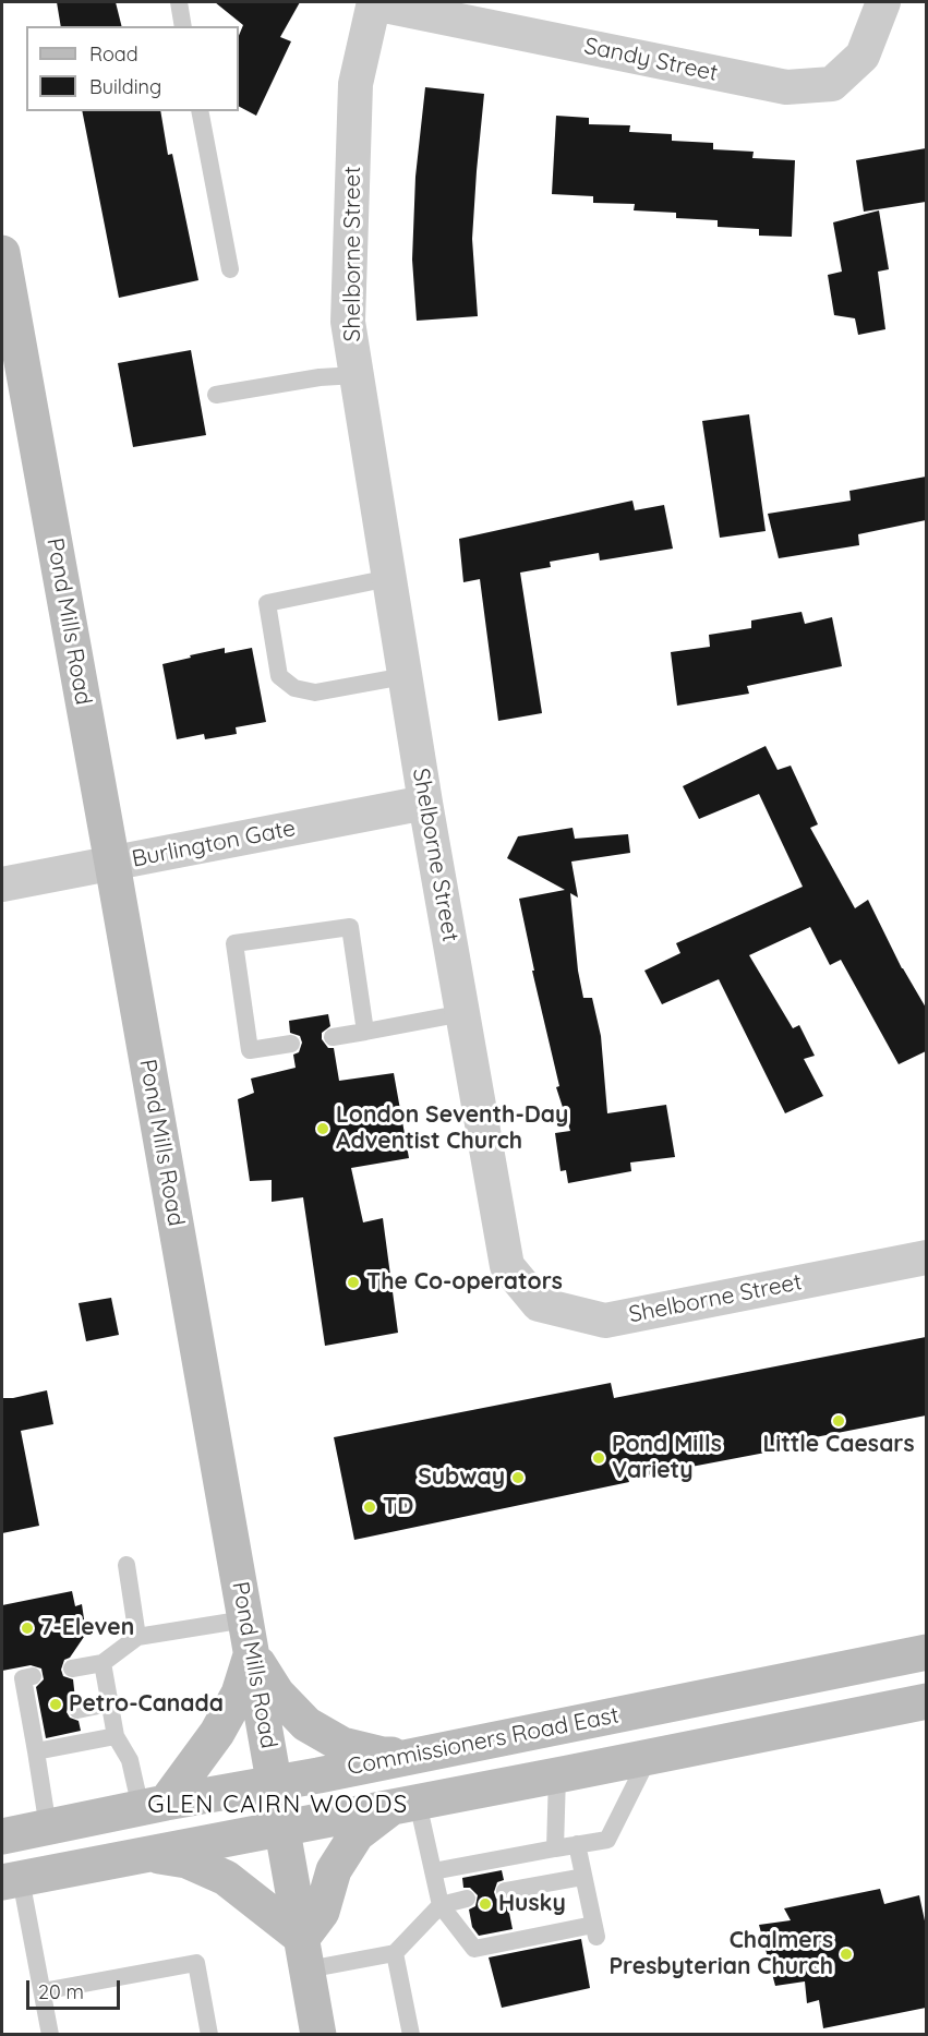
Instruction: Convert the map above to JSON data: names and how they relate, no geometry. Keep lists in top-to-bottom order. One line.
{"streets":{"main road":["Pond Mills Road","Commissioners Road East"],"street":["Sandy Street","Shelborne Street","Burlington Gate"]},"crossings":[["Sandy Street","Shelborne Street"],["Shelborne Street","Burlington Gate"],["Pond Mills Road","Burlington Gate"],["Pond Mills Road","Commissioners Road East"]],"districts":["GLEN CAIRN WOODS"],"places":["London Seventh-Day Adventist Church","The Co-operators","Little Caesars","Pond Mills Variety","Subway","TD","7-Eleven","Petro-Canada","Husky","Chalmers Presbyterian Church"],"legend":["Road","Building"],"scale_bar":"20 m"}
